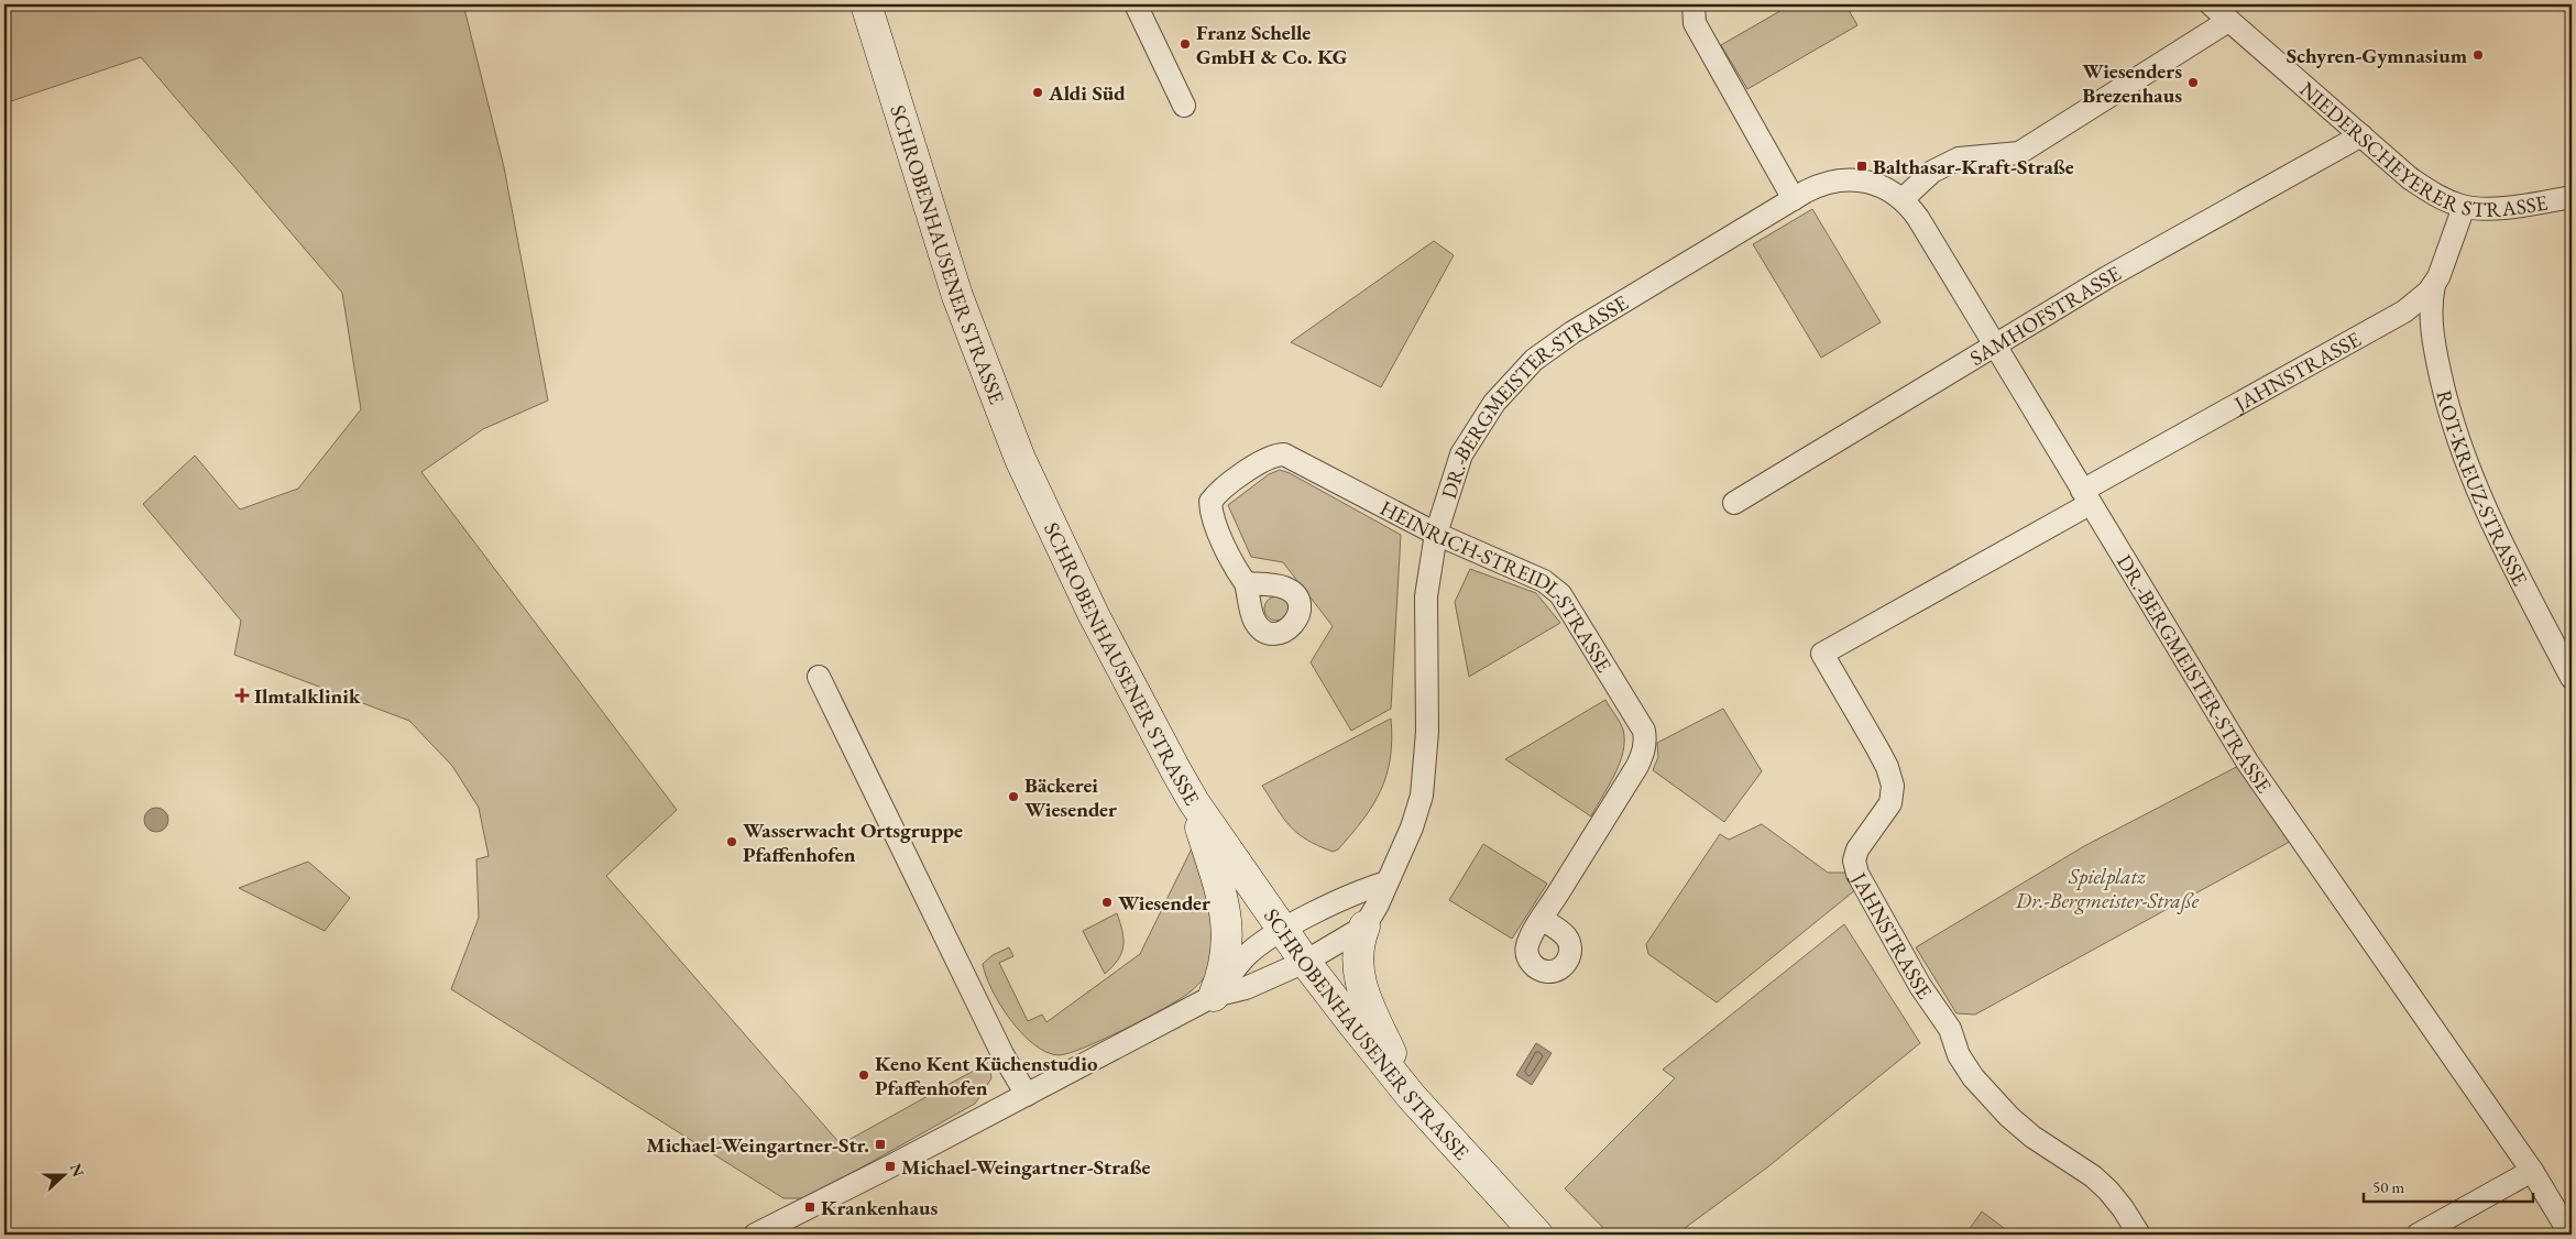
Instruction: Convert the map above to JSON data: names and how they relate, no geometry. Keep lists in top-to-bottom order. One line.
{"streets":{"main road":["SCHROBENHAUSENER STRASSE"],"street":["NIEDERSCHEYERER STRASSE","SAMHOFSTRASSE","JAHNSTRASSE","DR.-BERGMEISTER-STRASSE","ROT-KREUZ-STRASSE","HEINRICH-STREIDL-STRASSE"]},"crossings":[["NIEDERSCHEYERER STRASSE","SAMHOFSTRASSE"],["NIEDERSCHEYERER STRASSE","JAHNSTRASSE"],["SCHROBENHAUSENER STRASSE","DR.-BERGMEISTER-STRASSE"],["SAMHOFSTRASSE","DR.-BERGMEISTER-STRASSE"],["JAHNSTRASSE","DR.-BERGMEISTER-STRASSE"],["JAHNSTRASSE","ROT-KREUZ-STRASSE"],["DR.-BERGMEISTER-STRASSE","HEINRICH-STREIDL-STRASSE"]],"parks":["Spielplatz Dr.-Bergmeister-Straße"],"places":{"other":["Franz Schelle GmbH & Co. KG","Schyren-Gymnasium","Wiesenders Brezenhaus","Aldi Süd","Bäckerei Wiesender","Wasserwacht Ortsgruppe Pfaffenhofen","Wiesender","Keno Kent Küchenstudio Pfaffenhofen"],"transit":["Balthasar-Kraft-Straße","Michael-Weingartner-Str.","Michael-Weingartner-Straße","Krankenhaus"],"health":["Ilmtalklinik"]},"scale_bar":"50 m","north":"right"}
